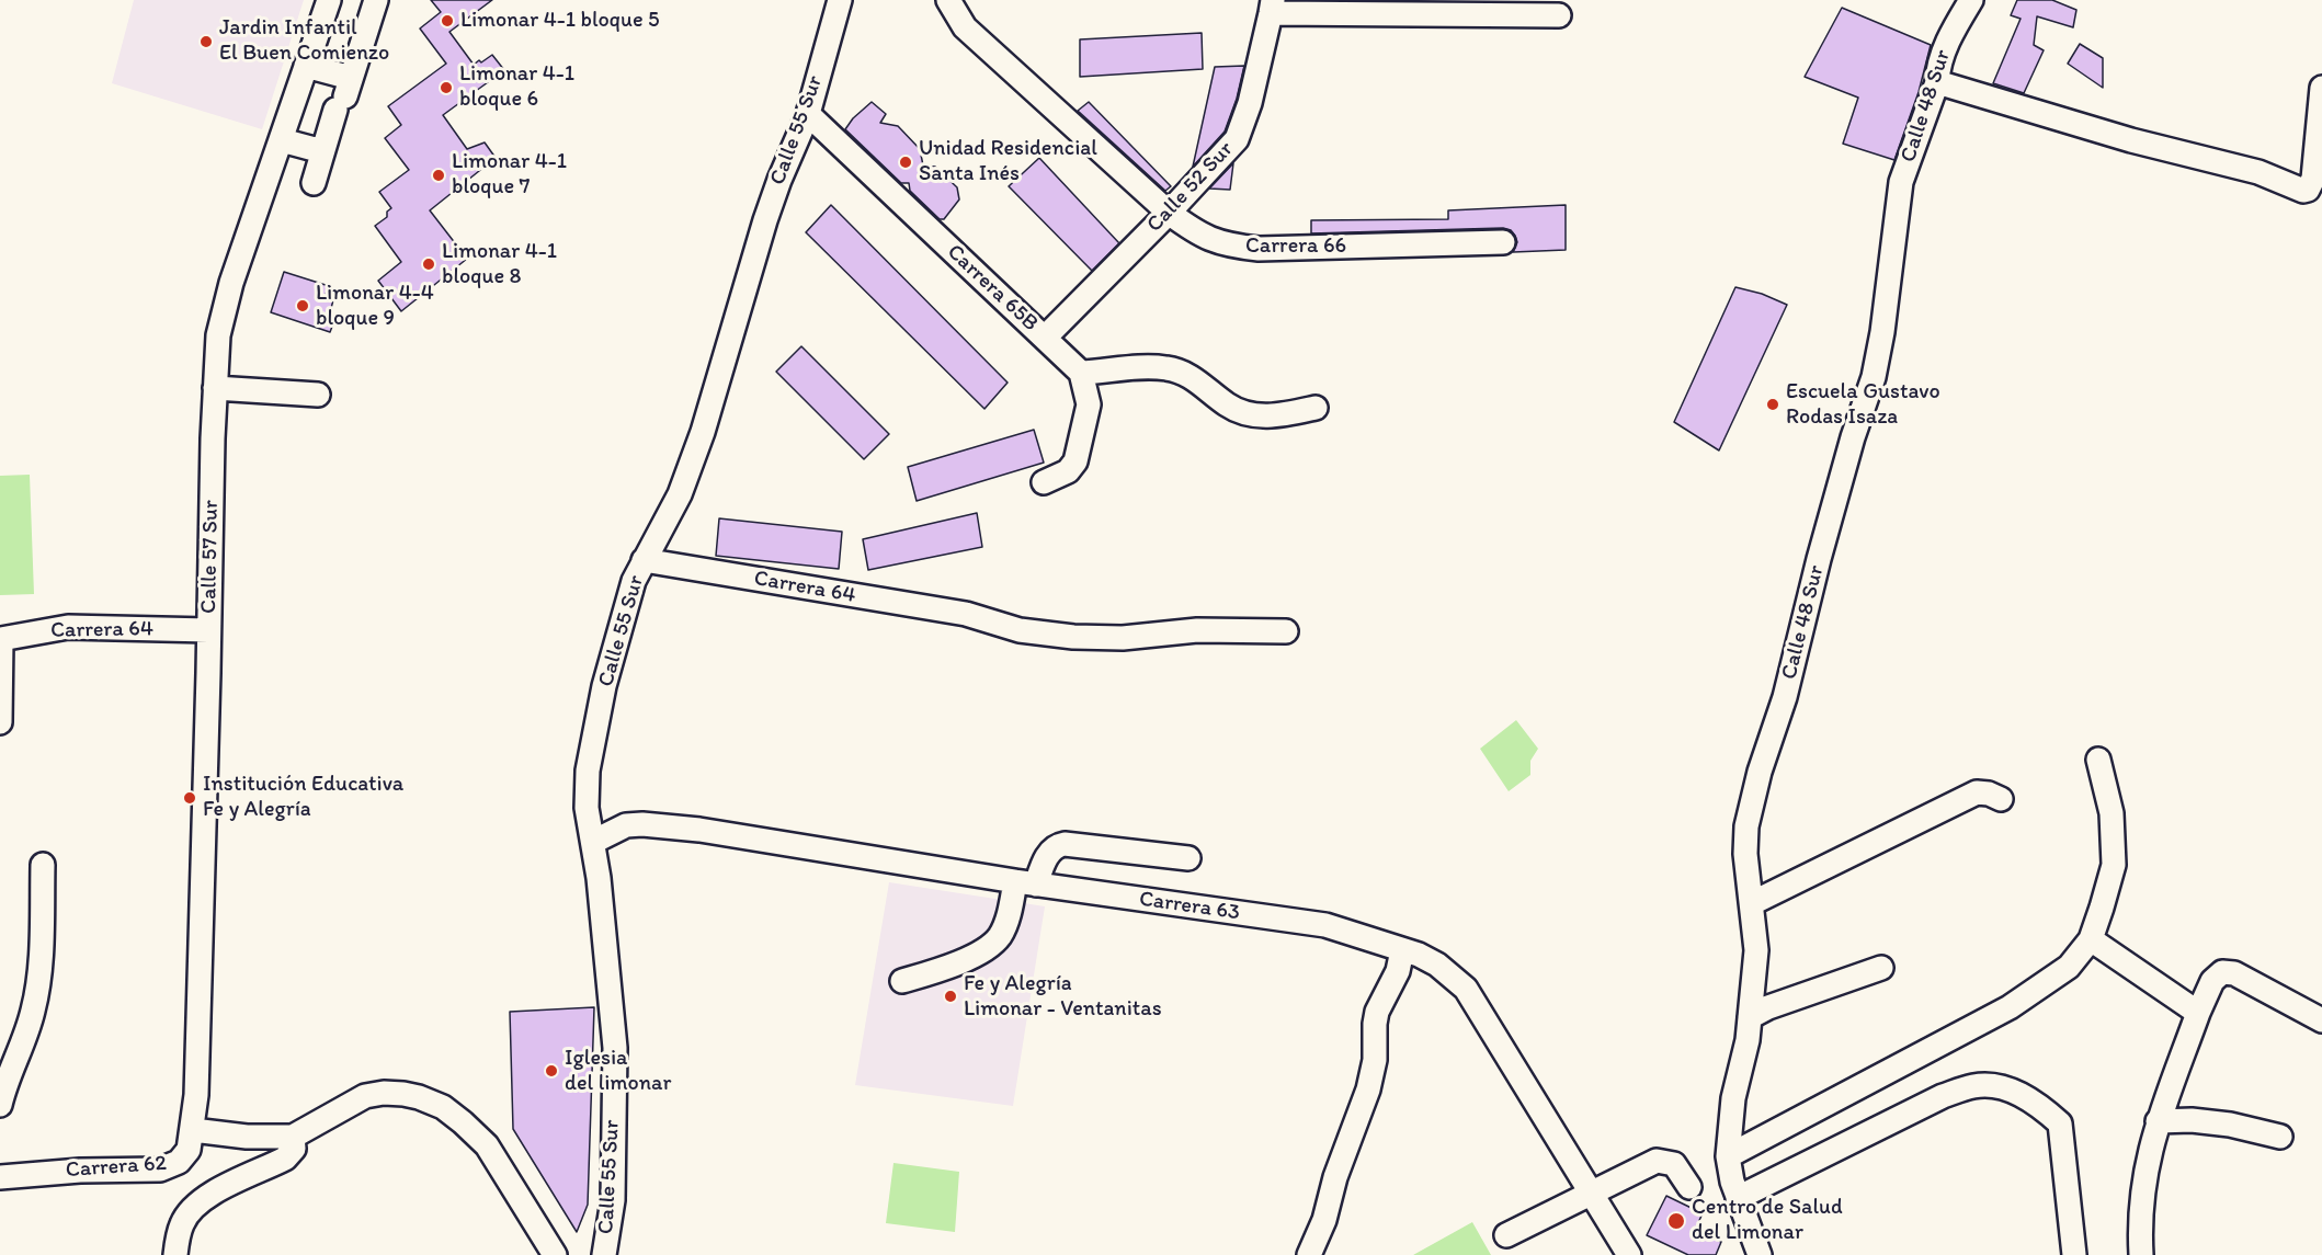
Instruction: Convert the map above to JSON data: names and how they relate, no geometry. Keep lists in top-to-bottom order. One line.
{"streets":{"street":["Calle 48 Sur","Calle 55 Sur","Calle 52 Sur","Carrera 66","Carrera 65B","Calle 57 Sur","Carrera 64","Carrera 63","Carrera 62"]},"crossings":[["Calle 55 Sur","Carrera 65B"],["Calle 55 Sur","Carrera 64"],["Calle 55 Sur","Carrera 63"],["Calle 52 Sur","Carrera 66"],["Calle 52 Sur","Carrera 65B"],["Calle 57 Sur","Carrera 64"],["Calle 57 Sur","Carrera 62"]],"places":["Limonar 4-1 bloque 5","Jardin Infantil El Buen Comienzo","Limonar 4-1 bloque 6","Unidad Residencial Santa Inés","Limonar 4-1 bloque 7","Limonar 4-1 bloque 8","Limonar 4-4 bloque 9","Escuela Gustavo Rodas Isaza","Institución Educativa Fe y Alegría","Fe y Alegría Limonar - Ventanitas","Iglesia del limonar","Centro de Salud del Limonar"]}
